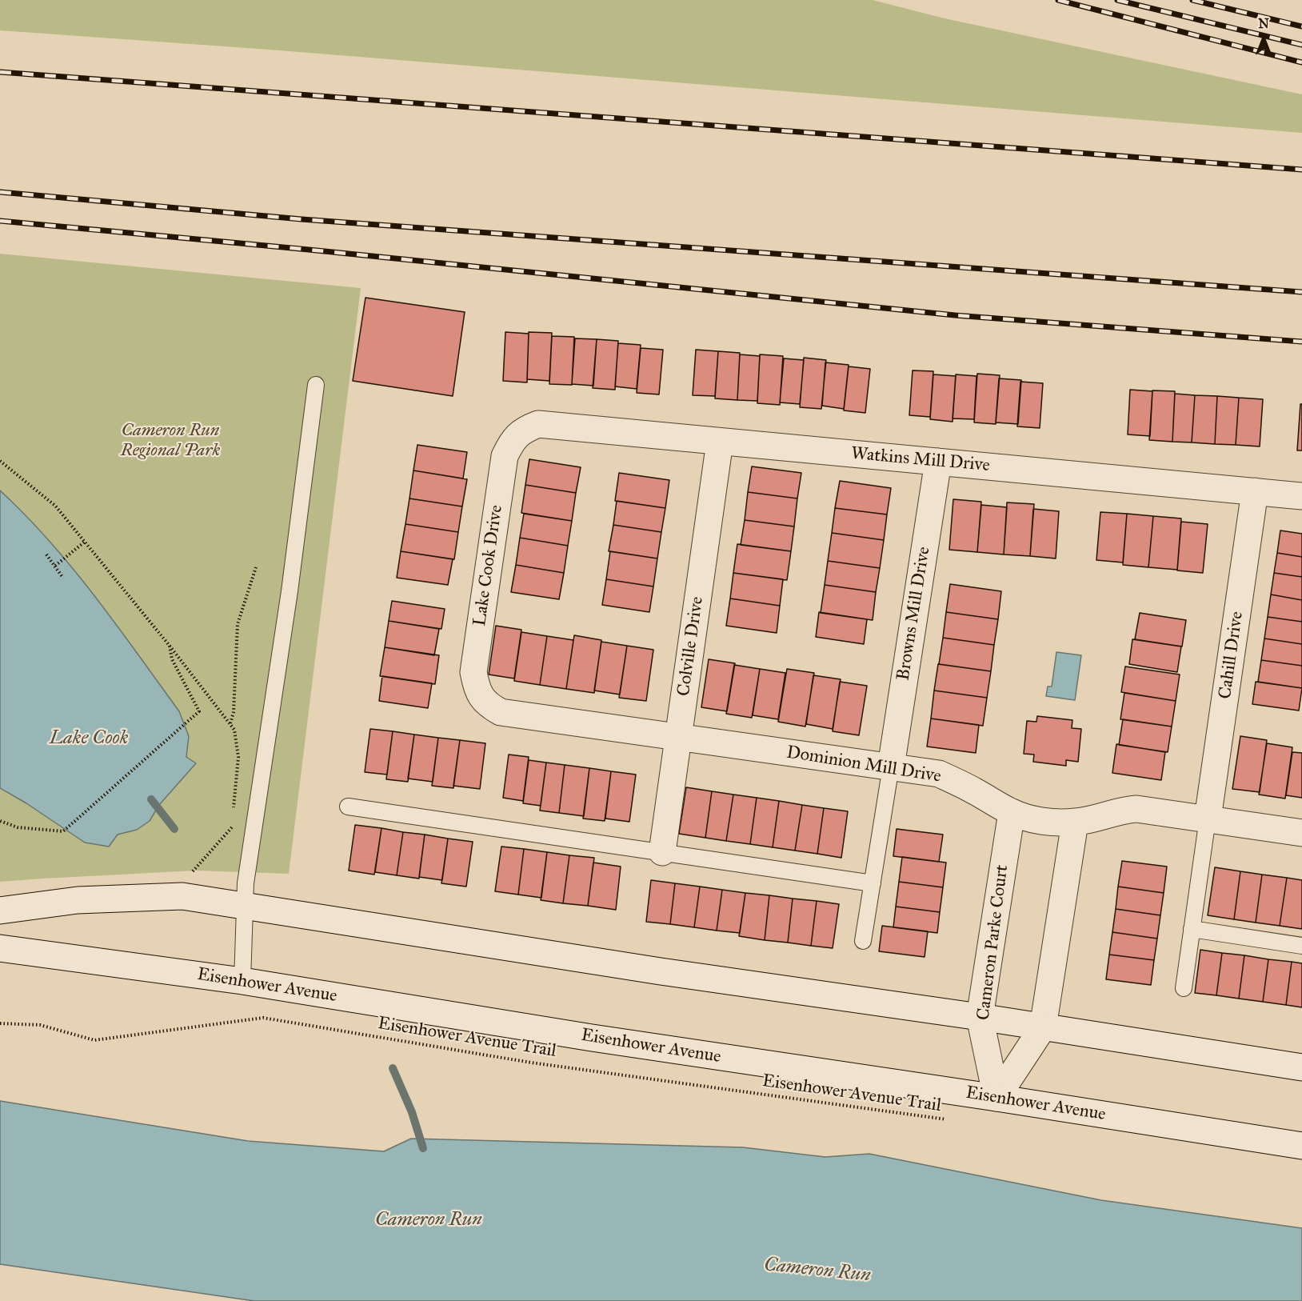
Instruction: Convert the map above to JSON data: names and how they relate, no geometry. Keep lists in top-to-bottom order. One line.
{"streets":{"street":["Watkins Mill Drive","Lake Cook Drive","Browns Mill Drive","Colville Drive","Cahill Drive","Dominion Mill Drive","Cameron Parke Court","Eisenhower Avenue"],"path":["Eisenhower Avenue Trail"]},"crossings":[["Watkins Mill Drive","Lake Cook Drive"],["Watkins Mill Drive","Browns Mill Drive"],["Watkins Mill Drive","Colville Drive"],["Watkins Mill Drive","Cahill Drive"],["Lake Cook Drive","Dominion Mill Drive"],["Browns Mill Drive","Dominion Mill Drive"],["Colville Drive","Dominion Mill Drive"],["Cahill Drive","Dominion Mill Drive"],["Dominion Mill Drive","Cameron Parke Court"],["Cameron Parke Court","Eisenhower Avenue"]],"water":["Lake Cook","Cameron Run"],"parks":["Cameron Run Regional Park"],"north":"top"}
